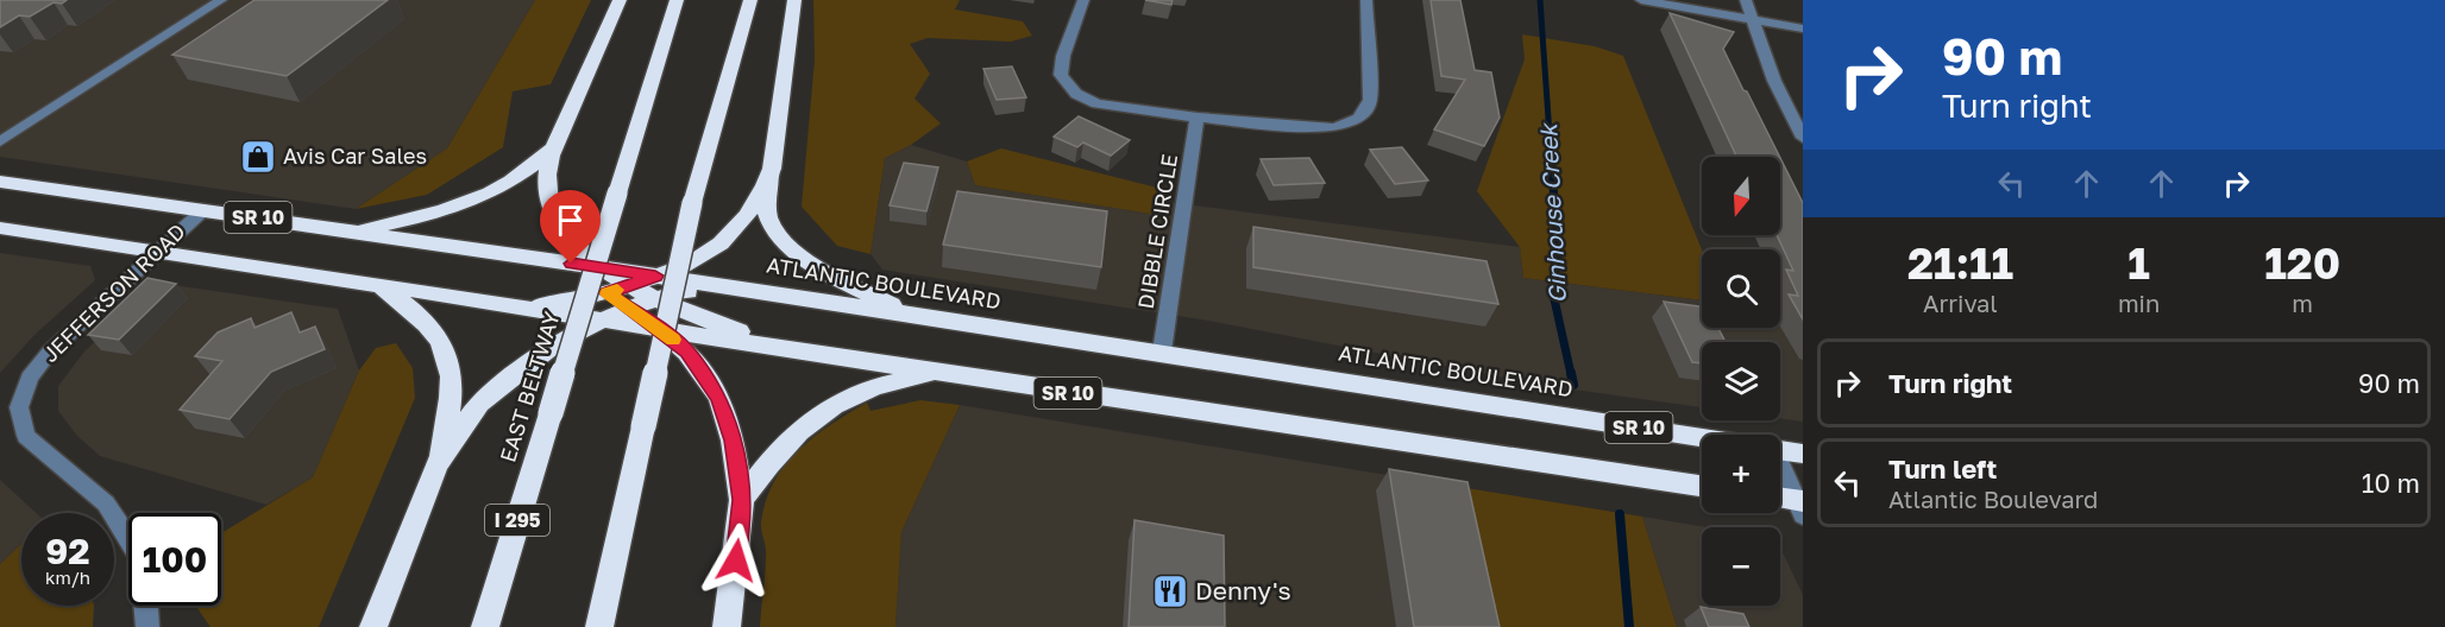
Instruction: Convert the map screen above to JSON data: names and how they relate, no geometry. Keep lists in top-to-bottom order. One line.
{"streets":{"highway":["SR 10","ATLANTIC BOULEVARD","EAST BELTWAY","I 295"],"street":["DIBBLE CIRCLE","JEFFERSON ROAD"]},"crossings":[["SR 10","JEFFERSON ROAD"],["DIBBLE CIRCLE","ATLANTIC BOULEVARD"],["ATLANTIC BOULEVARD","JEFFERSON ROAD"]],"water":["Ginhouse Creek"],"places":{"shop":["Avis Car Sales"],"restaurant":["Denny's"]},"north":"bottom","page":{"turn":["90 m","Turn right"],"map_buttons":["+","−"],"eta":["21:11","Arrival","1","min","120","m"],"list":[{"name":"Turn right","value":"90 m"},{"name":"Turn left","note":"Atlantic Boulevard","value":"10 m"}],"speed":"92 km/h","limit":"100"}}
